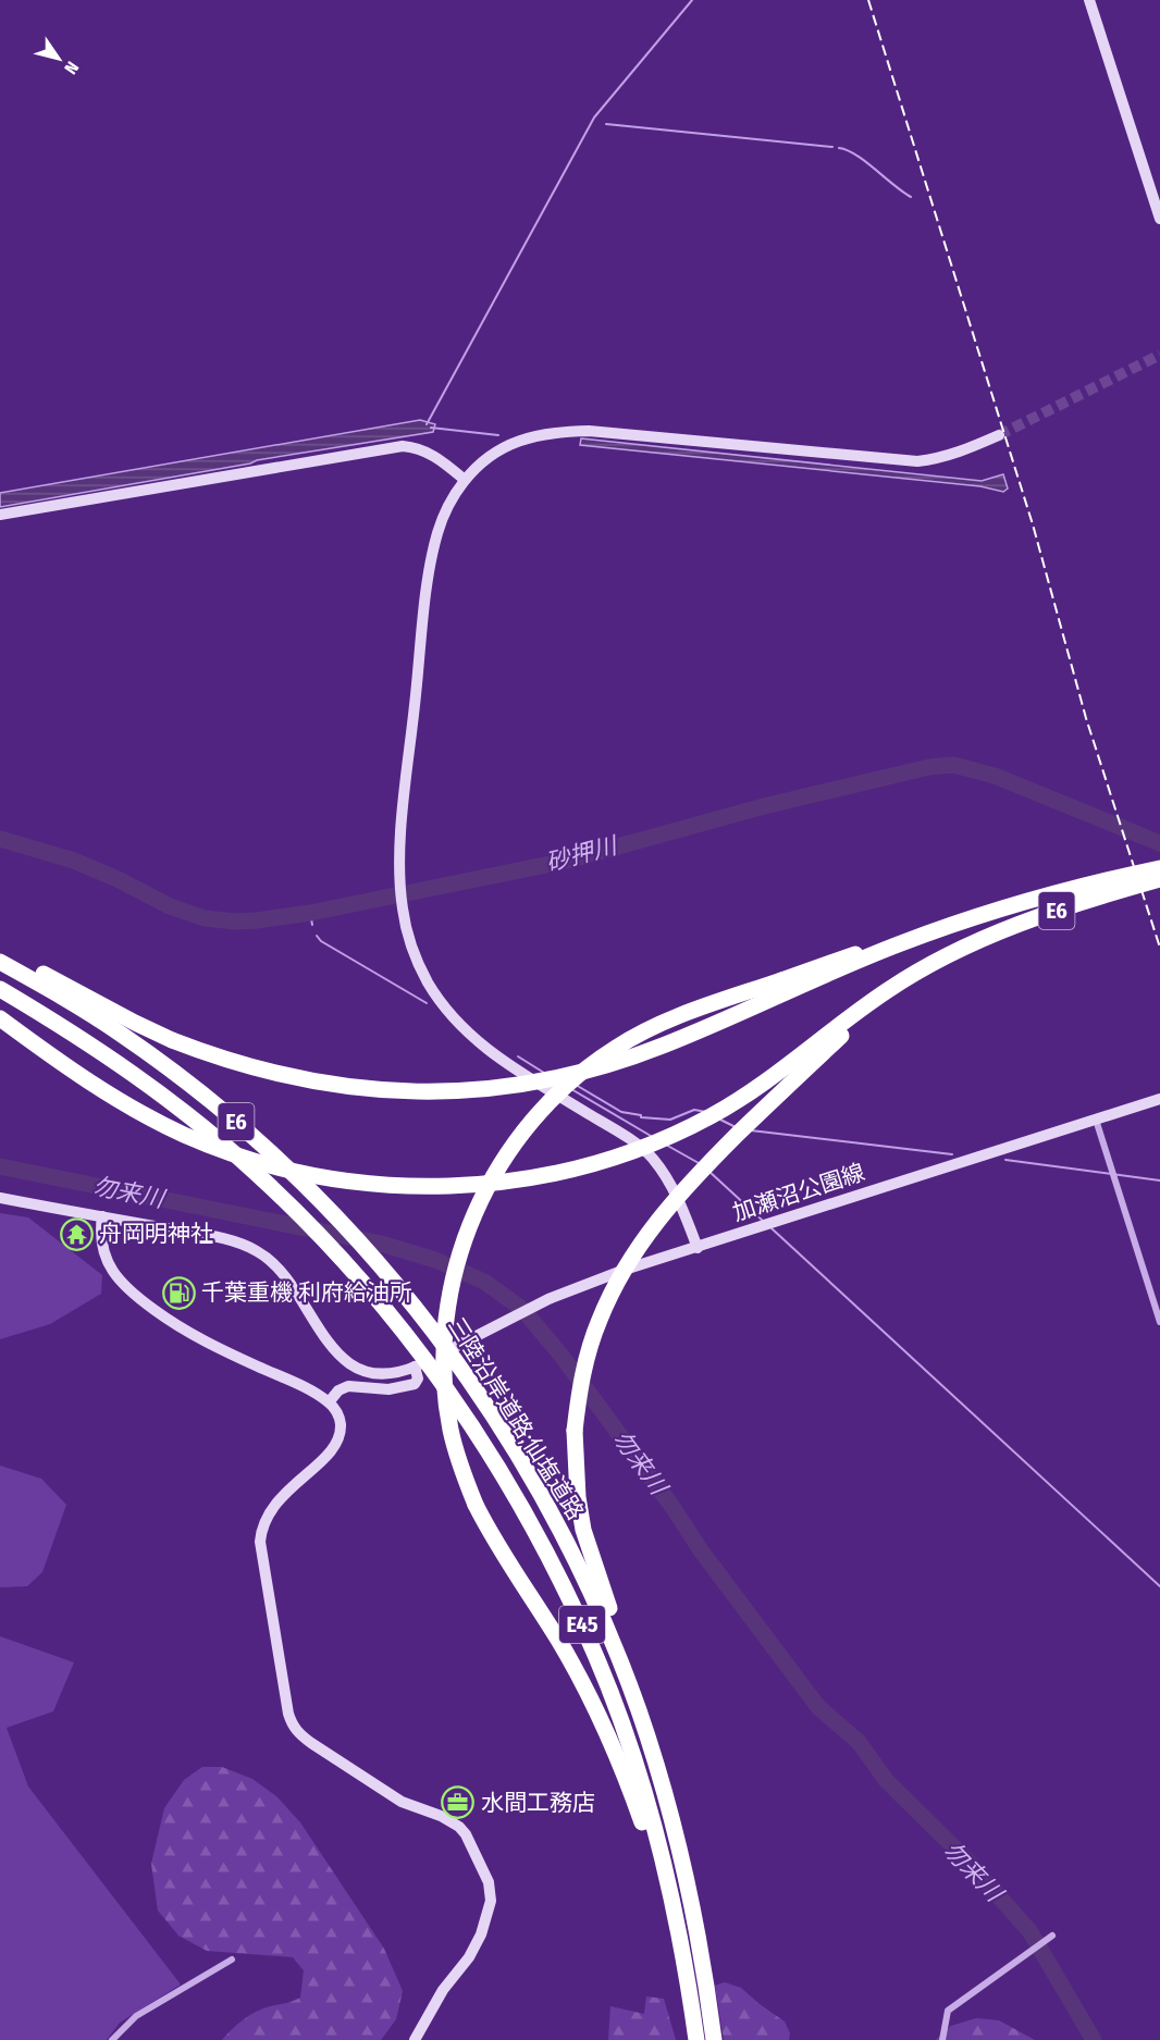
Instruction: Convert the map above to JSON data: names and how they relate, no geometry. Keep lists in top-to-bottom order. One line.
{"streets":{"highway":["E6","三陸沿岸道路;仙塩道路","E45"],"street":["加瀬沼公園線"]},"water":["砂押川","勿来川"],"places":{"temple":["舟岡明神社"],"fuel station":["千葉重機 利府給油所"],"office":["水間工務店"]},"north":"bottom right"}
